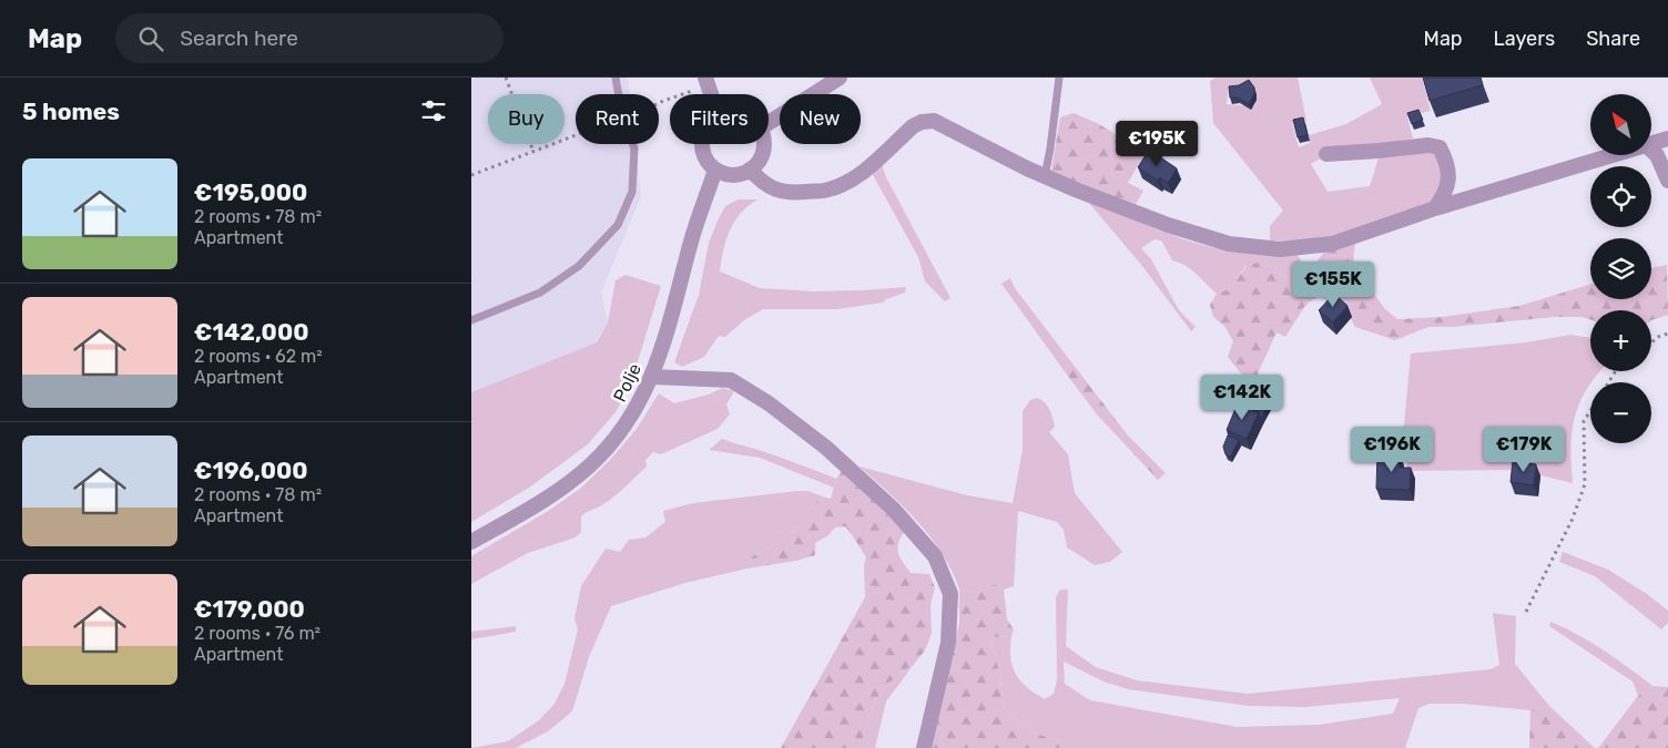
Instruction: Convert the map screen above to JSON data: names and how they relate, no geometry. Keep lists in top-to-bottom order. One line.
{"streets":{"street":["Polje"]},"north":"top left","page":{"header":"Map","search":"Search here","nav":["Map","Layers","Share"],"heading":"5 homes","map_buttons":["+","−"],"chip":["Buy","Rent","Filters","New"],"price":["€195K","€155K","€142K","€196K","€179K"],"list":[{"name":"€195,000","note":"2 rooms · 78 m² · Apartment"},{"name":"€142,000","note":"2 rooms · 62 m² · Apartment"},{"name":"€196,000","note":"2 rooms · 78 m² · Apartment"},{"name":"€179,000","note":"2 rooms · 76 m² · Apartment"}]}}
